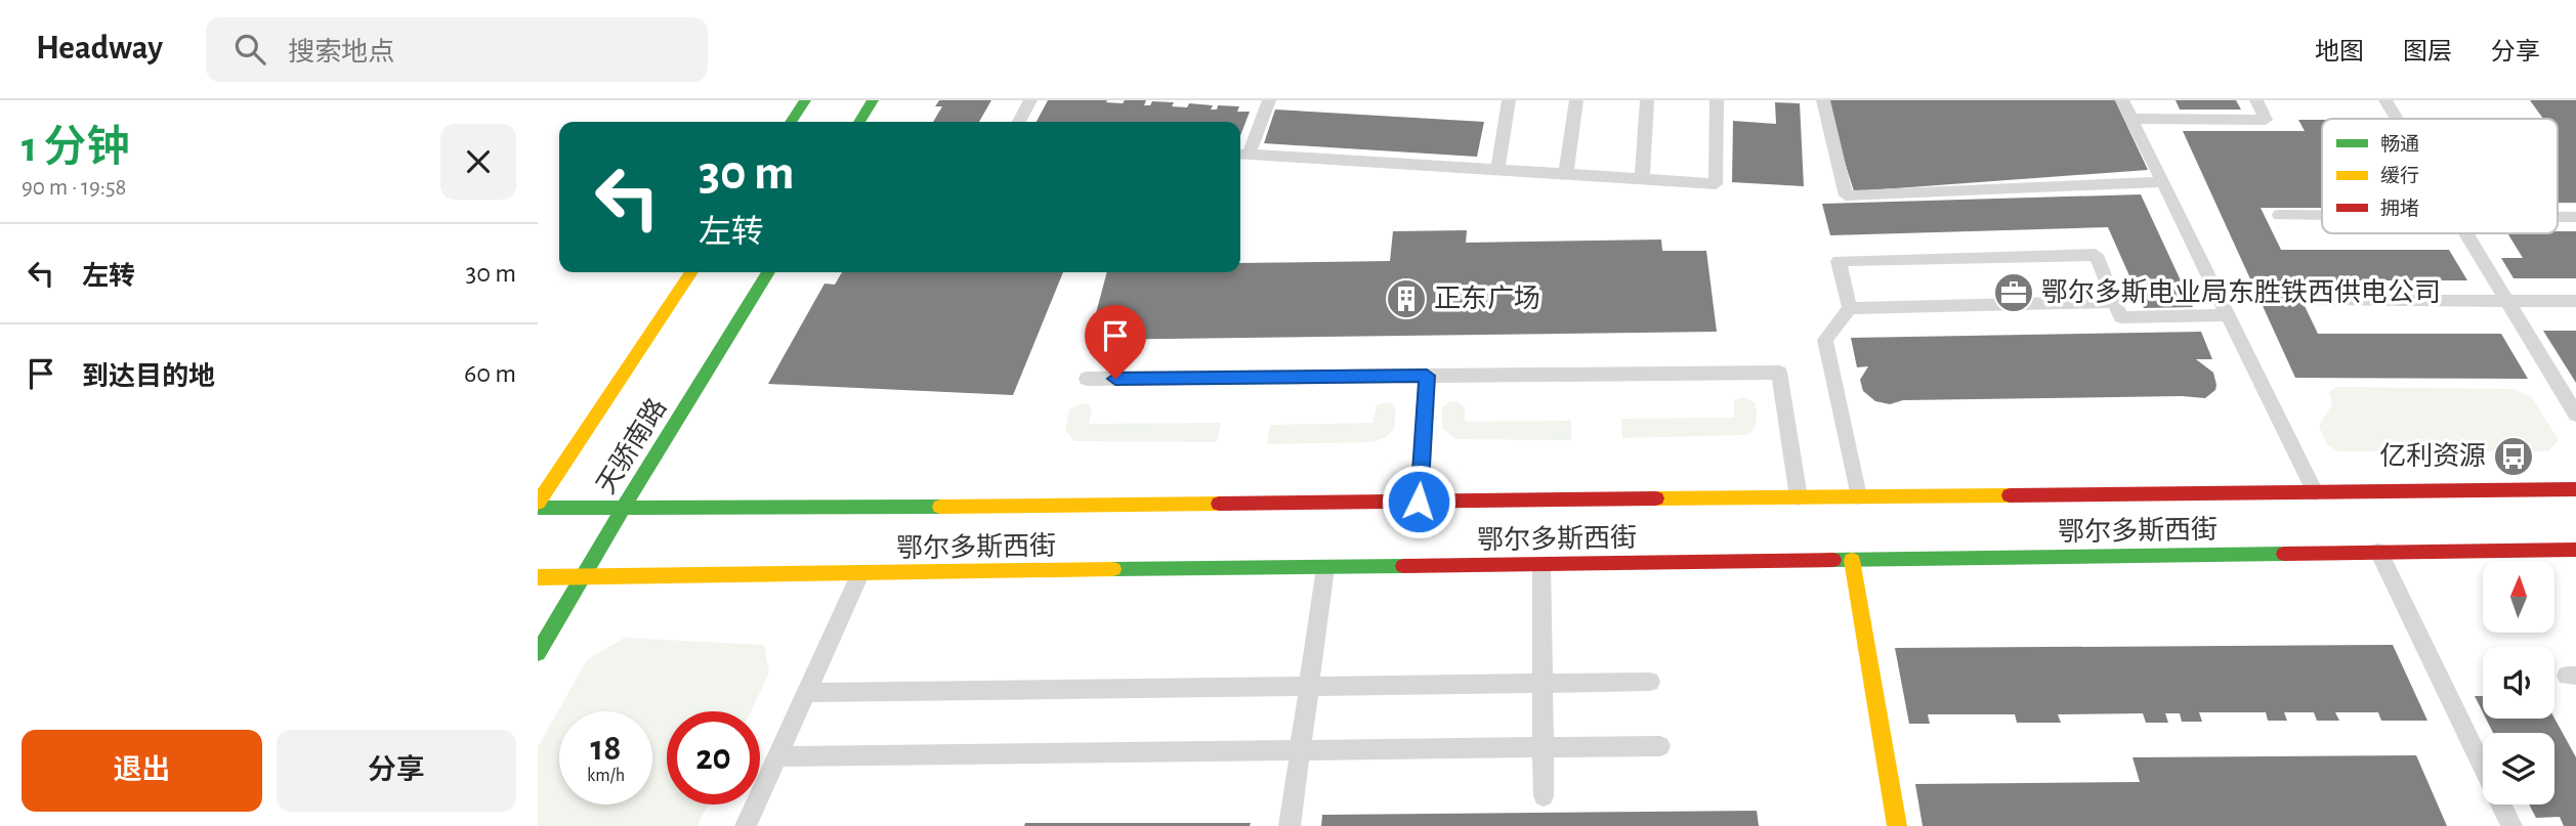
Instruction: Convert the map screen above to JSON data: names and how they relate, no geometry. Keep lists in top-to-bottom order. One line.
{"streets":{"main road":["天骄南路","鄂尔多斯西街"]},"crossings":[["天骄南路","鄂尔多斯西街"]],"places":{"office":["鄂尔多斯电业局东胜铁西供电公司"],"building":["正东广场"],"bus stop":["亿利资源"]},"legend":["畅通","缓行","拥堵"],"north":"top","page":{"header":"Headway","search":"搜索地点","nav":["地图","图层","分享"],"heading":["1 分钟","90 m · 19:58"],"turn":["30 m","左转"],"list":[{"name":"左转","value":"30 m"},{"name":"到达目的地","value":"60 m"}],"speed":"18 km/h","limit":"20","buttons":["退出","分享"]}}
